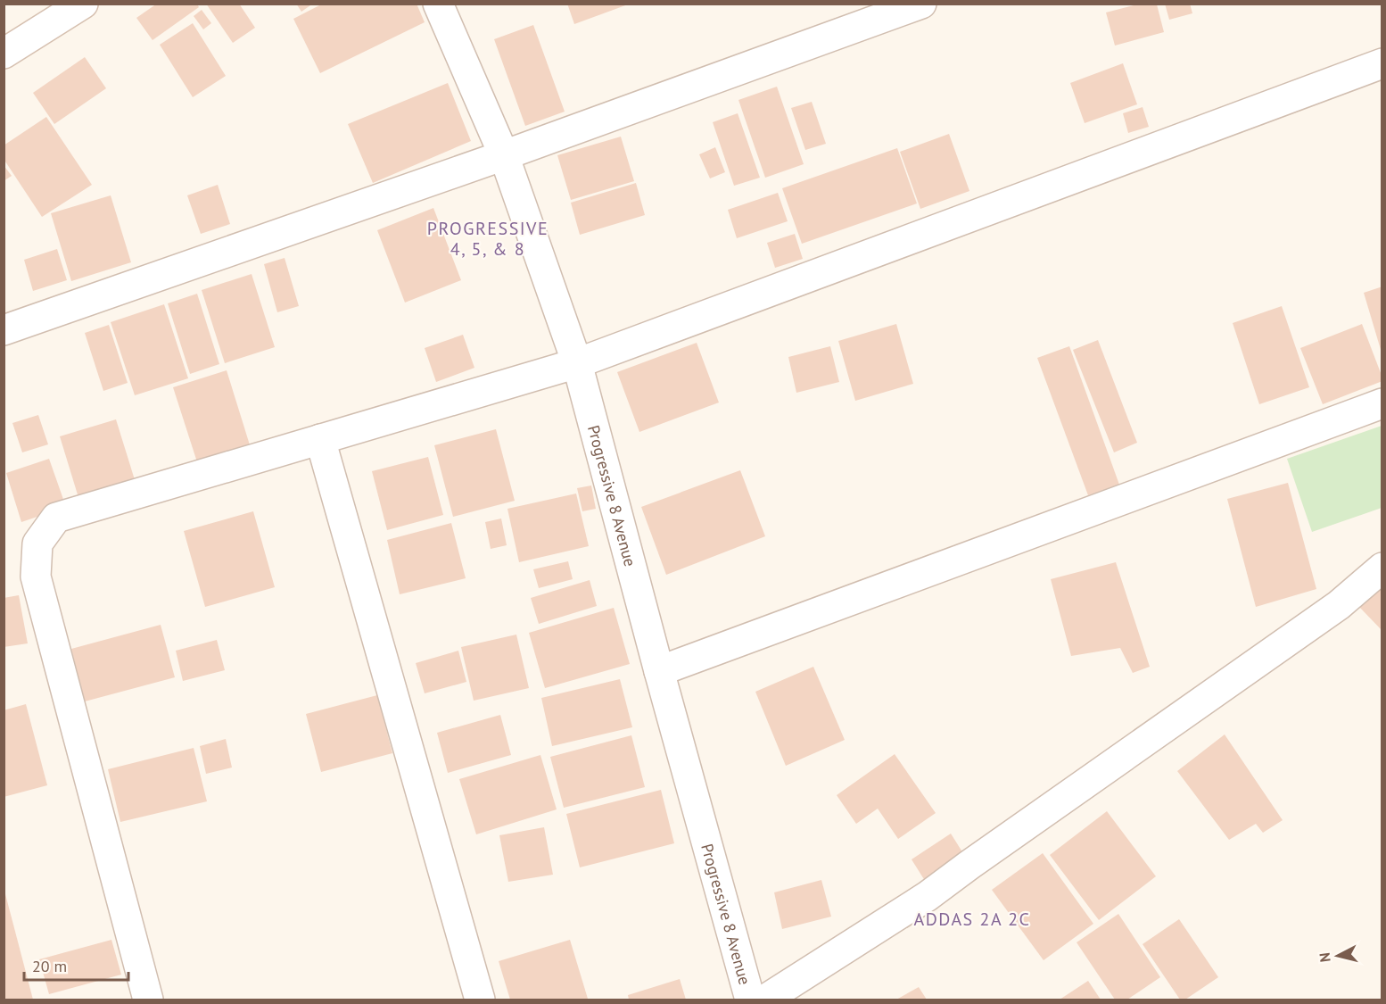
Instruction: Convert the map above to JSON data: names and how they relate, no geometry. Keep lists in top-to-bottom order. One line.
{"streets":{"street":["Progressive 8 Avenue"]},"districts":["PROGRESSIVE 4, 5, & 8","ADDAS 2A 2C"],"scale_bar":"20 m","north":"left"}
